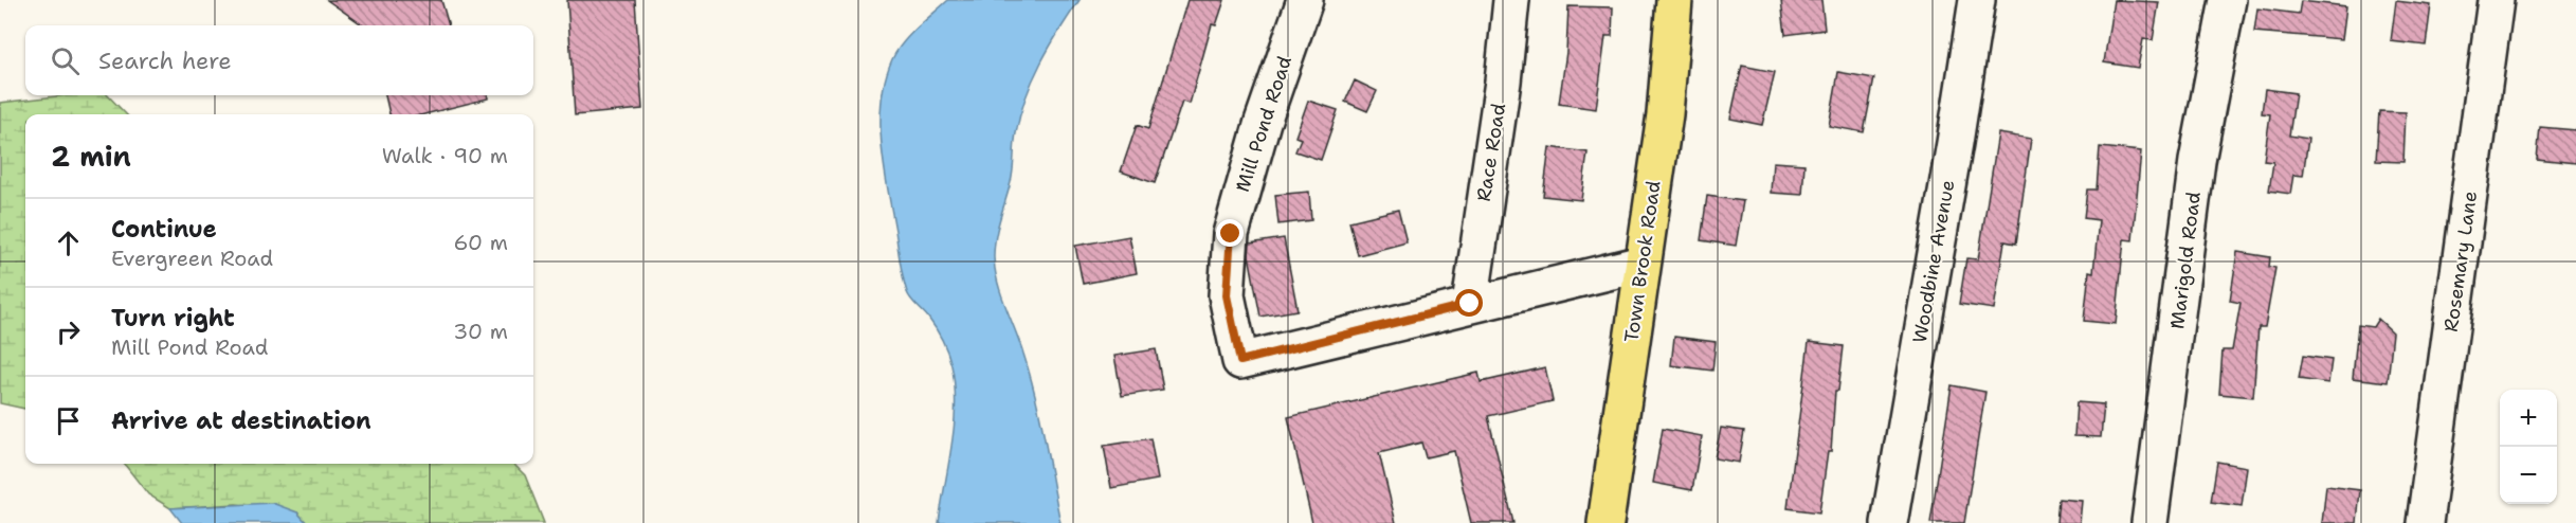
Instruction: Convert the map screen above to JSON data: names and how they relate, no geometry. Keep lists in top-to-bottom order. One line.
{"streets":{"main road":["Town Brook Road"],"street":["Mill Pond Road","Race Road","Marigold Road","Woodbine Avenue","Rosemary Lane"]},"crossings":[["Mill Pond Road","Race Road"]],"page":{"search":"Search here","heading":["2 min","Walk · 90 m"],"list":[["Continue","Evergreen Road","60 m"],["Turn right","Mill Pond Road","30 m"],"Arrive at destination"],"map_buttons":["+","−"]}}
